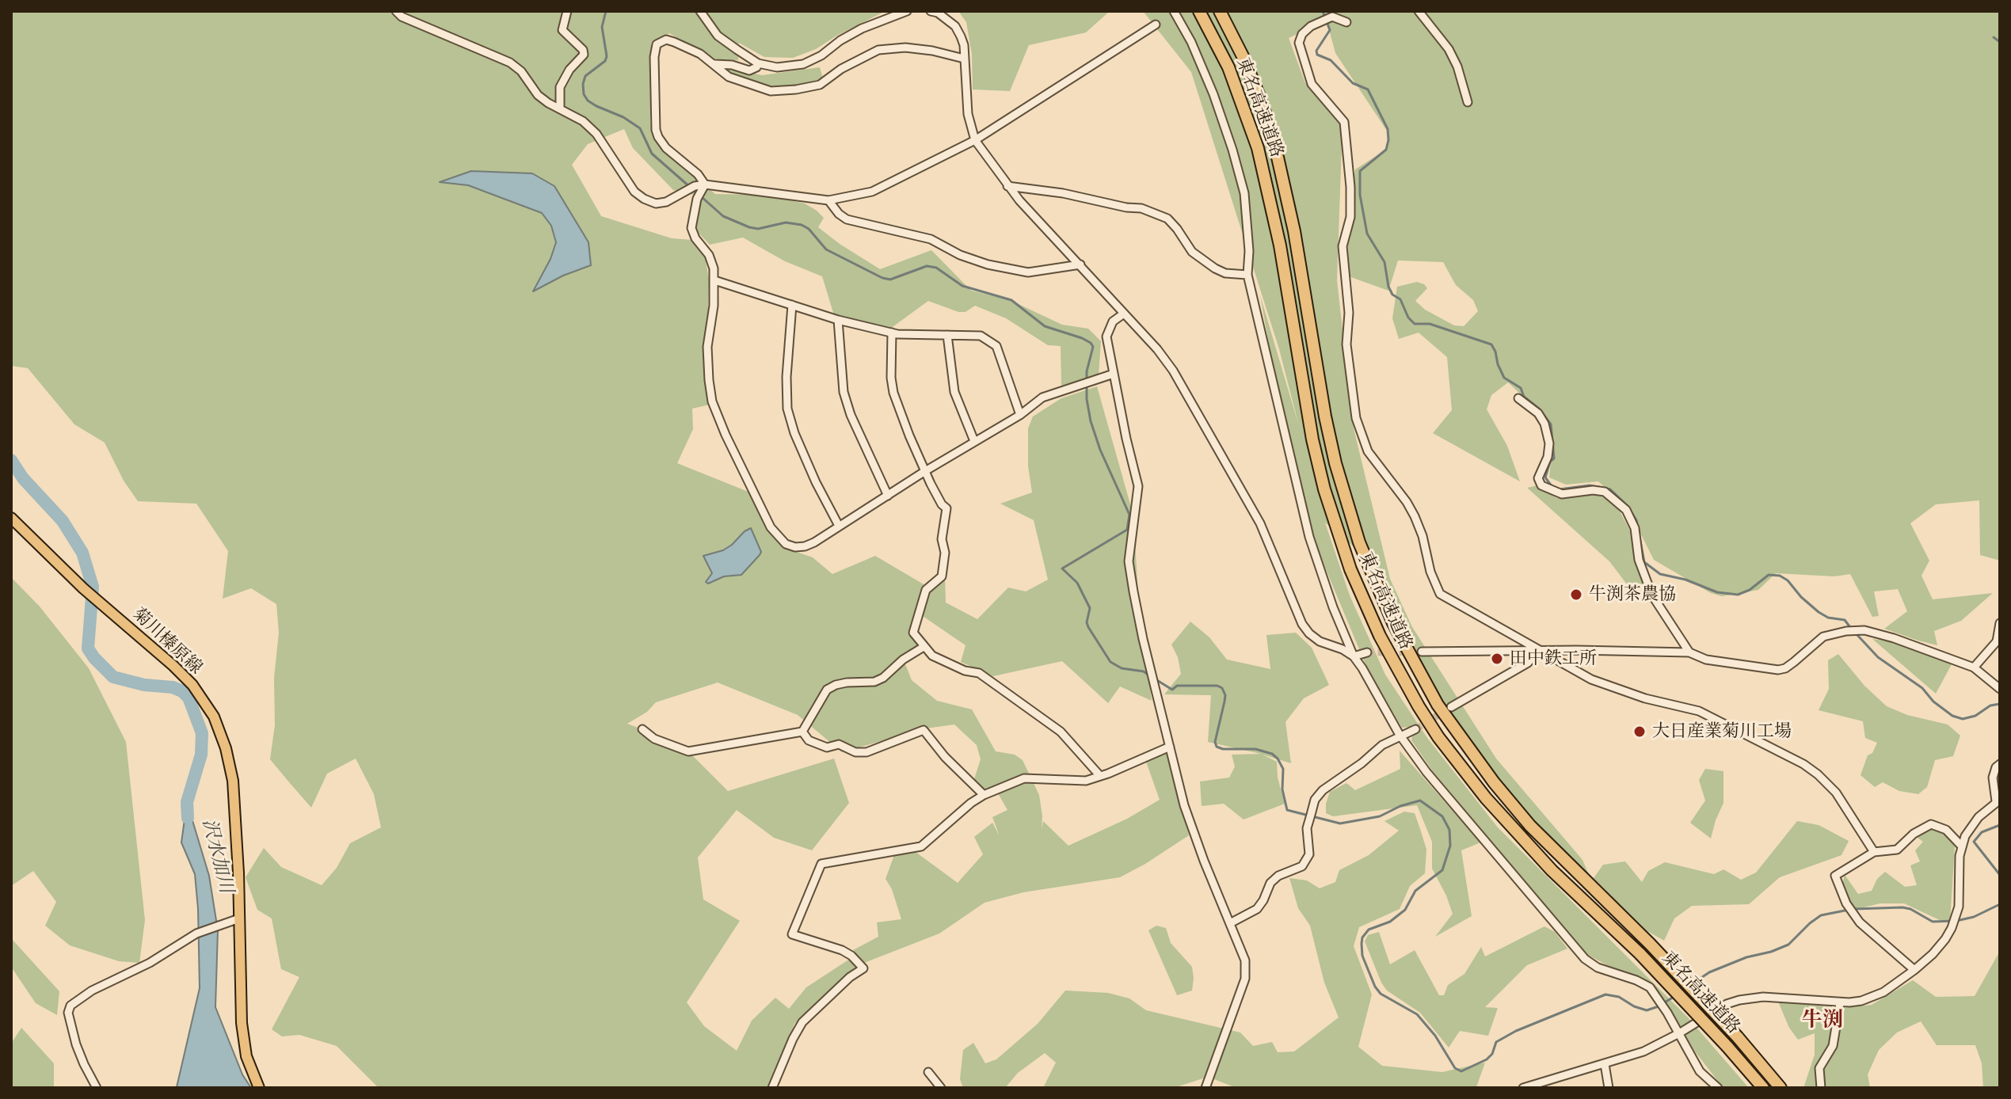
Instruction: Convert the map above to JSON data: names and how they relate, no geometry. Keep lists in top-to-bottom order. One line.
{"streets":{"highway":["東名高速道路"],"main road":["菊川榛原線"]},"districts":["牛渕"],"water":["沢水加川"],"places":["牛渕茶農協","田中鉄工所","大日産業菊川工場"]}
